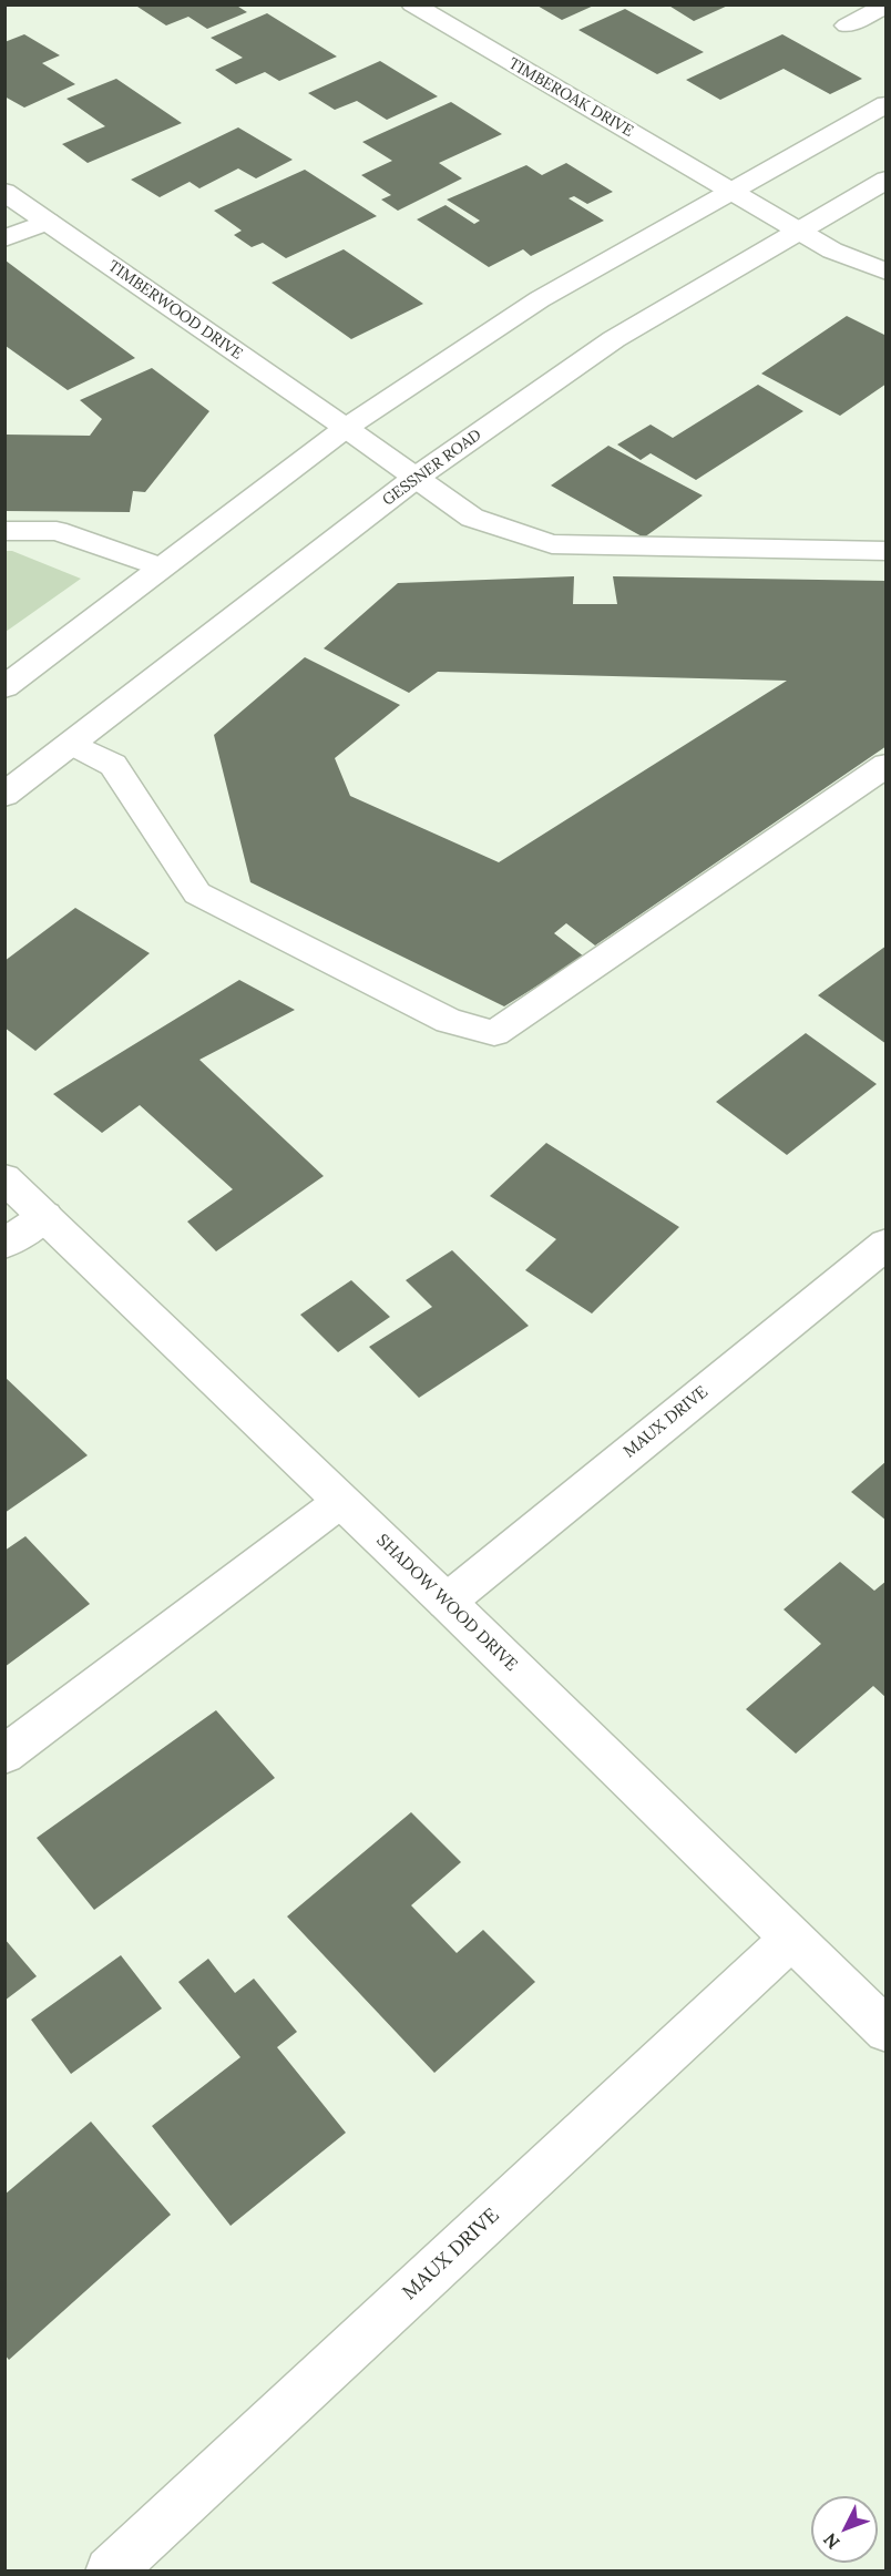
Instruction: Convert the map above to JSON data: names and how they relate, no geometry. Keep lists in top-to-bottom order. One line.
{"streets":{"street":["TIMBEROAK DRIVE","TIMBERWOOD DRIVE","GESSNER ROAD","MAUX DRIVE","SHADOW WOOD DRIVE"]},"crossings":[["TIMBEROAK DRIVE","GESSNER ROAD"],["TIMBERWOOD DRIVE","GESSNER ROAD"],["MAUX DRIVE","SHADOW WOOD DRIVE"]],"north":"bottom left"}
